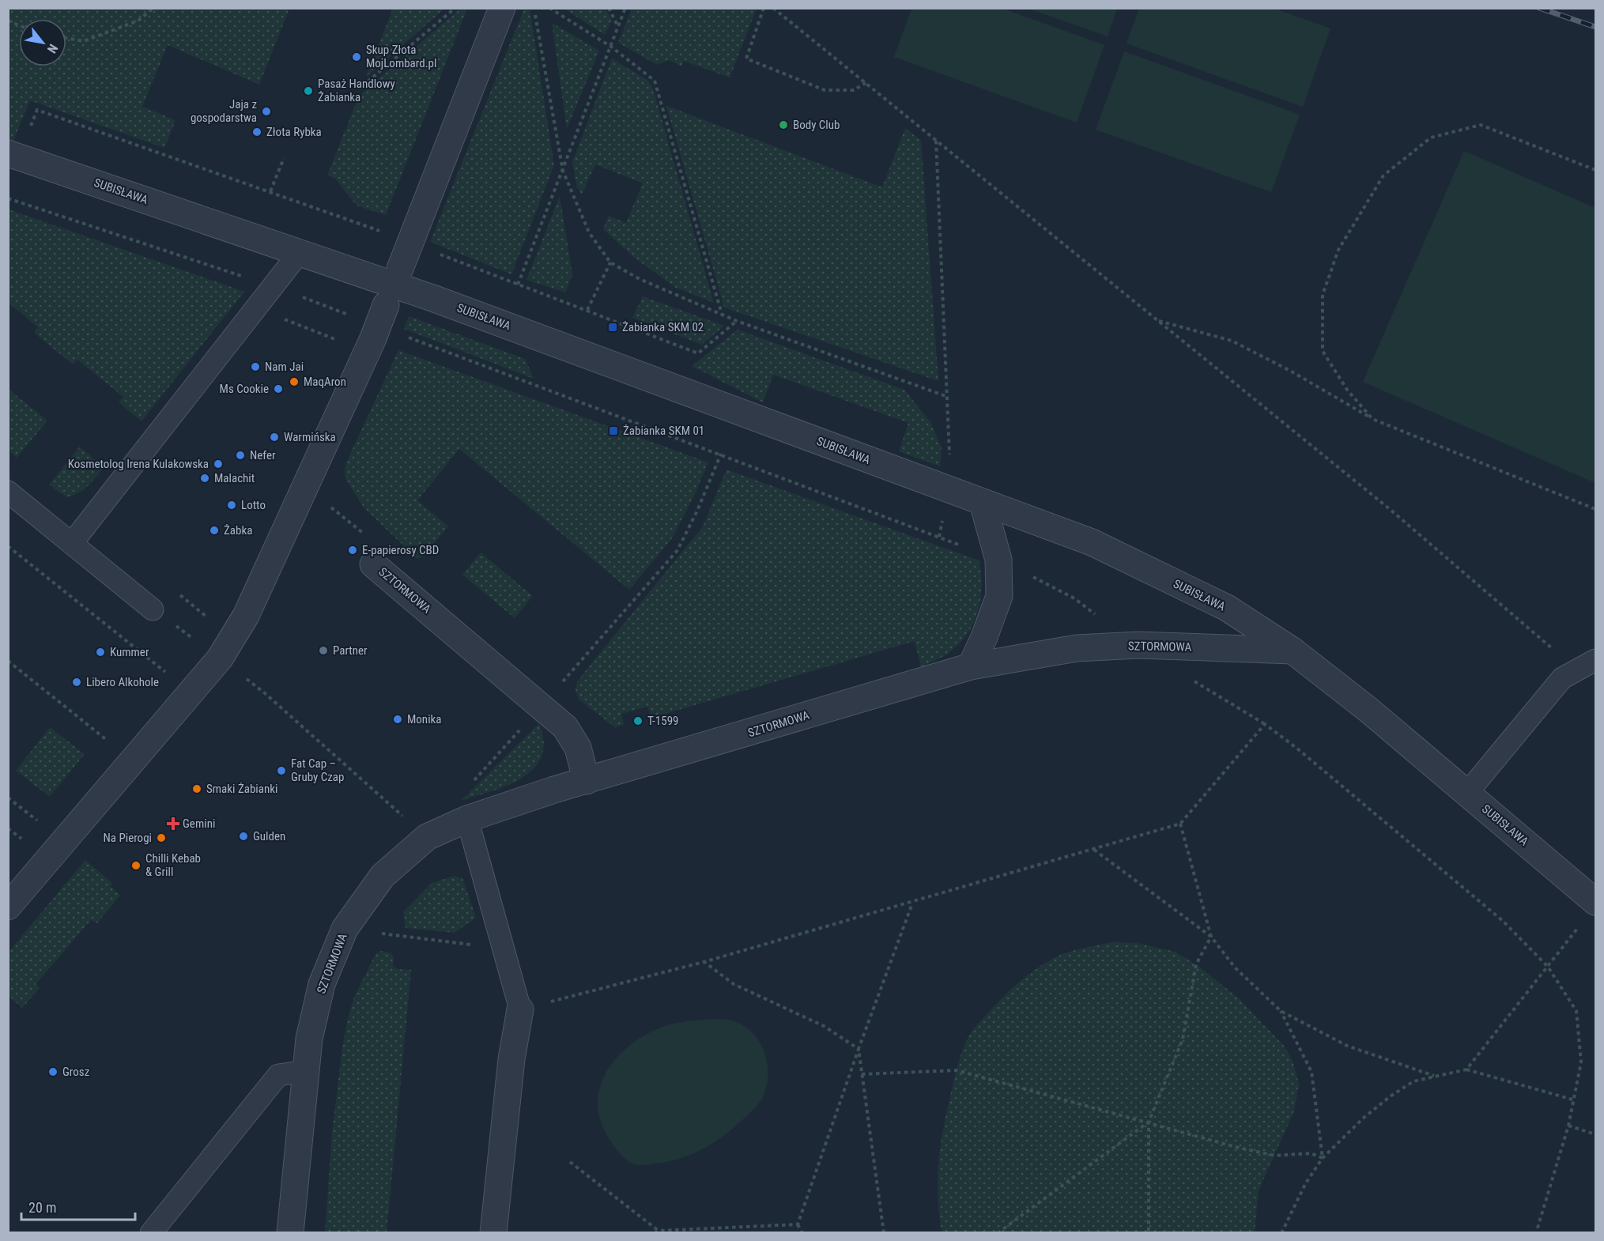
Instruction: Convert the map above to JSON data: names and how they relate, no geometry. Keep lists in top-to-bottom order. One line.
{"streets":{"street":["SUBISŁAWA","SZTORMOWA"]},"crossings":[["SUBISŁAWA","SZTORMOWA"]],"places":{"other":["Skup Złota MojLombard.pl","Pasaż Handlowy Żabianka","Jaja z gospodarstwa","Body Club","Złota Rybka","Nam Jai","MaqAron","Ms Cookie","Warmińska","Nefer","Kosmetolog Irena Kulakowska","Malachit","Lotto","Żabka","E-papierosy CBD","Partner","Kummer","Libero Alkohole","Monika","T-1599","Fat Cap – Gruby Czap","Smaki Żabianki","Gulden","Na Pierogi","Chilli Kebab & Grill","Grosz"],"transit":["Żabianka SKM 02","Żabianka SKM 01"],"health":["Gemini"]},"scale_bar":"20 m","north":"bottom right"}
